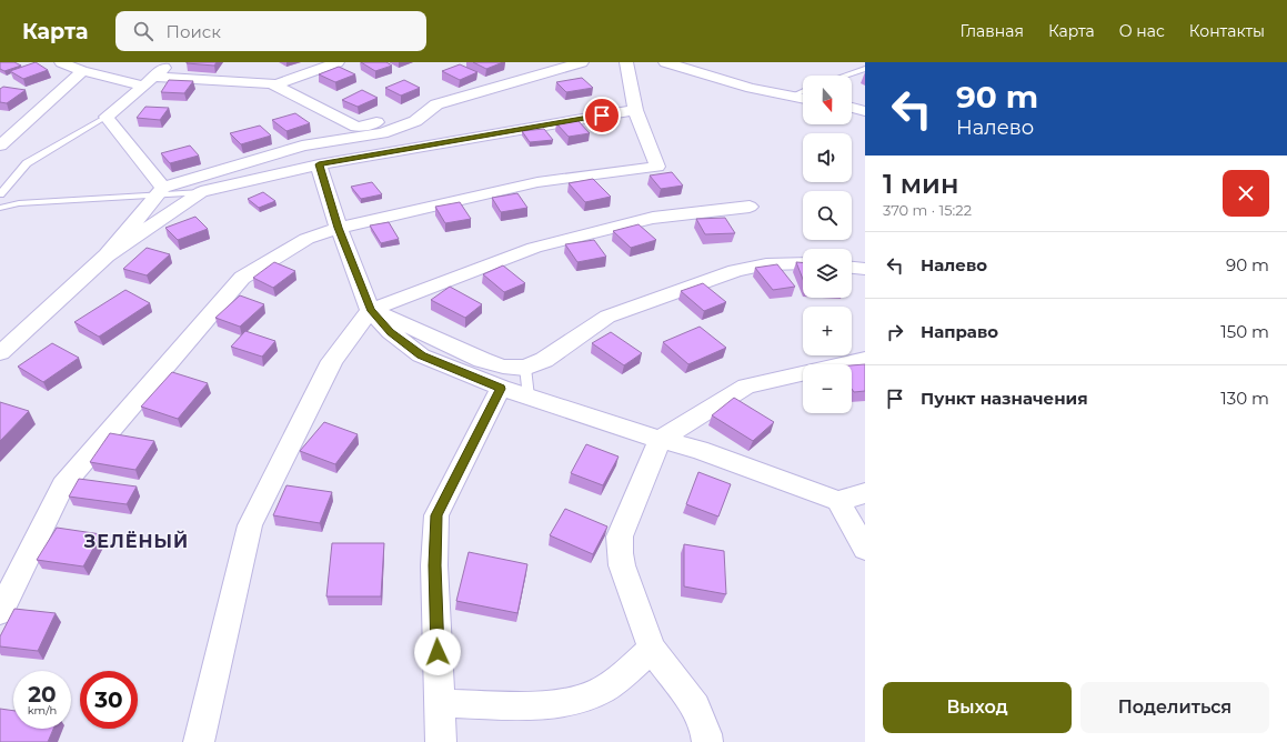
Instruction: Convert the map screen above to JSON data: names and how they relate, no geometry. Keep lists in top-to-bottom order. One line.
{"districts":["ЗЕЛЁНЫЙ"],"north":"bottom","page":{"header":"Карта","search":"Поиск","nav":["Главная","Карта","О нас","Контакты"],"turn":["90 m","Налево"],"map_buttons":["+","−"],"heading":["1 мин","370 m · 15:22"],"list":[{"name":"Налево","value":"90 m"},{"name":"Направо","value":"150 m"},{"name":"Пункт назначения","value":"130 m"}],"speed":"20 km/h","limit":"30","buttons":["Выход","Поделиться"]}}
